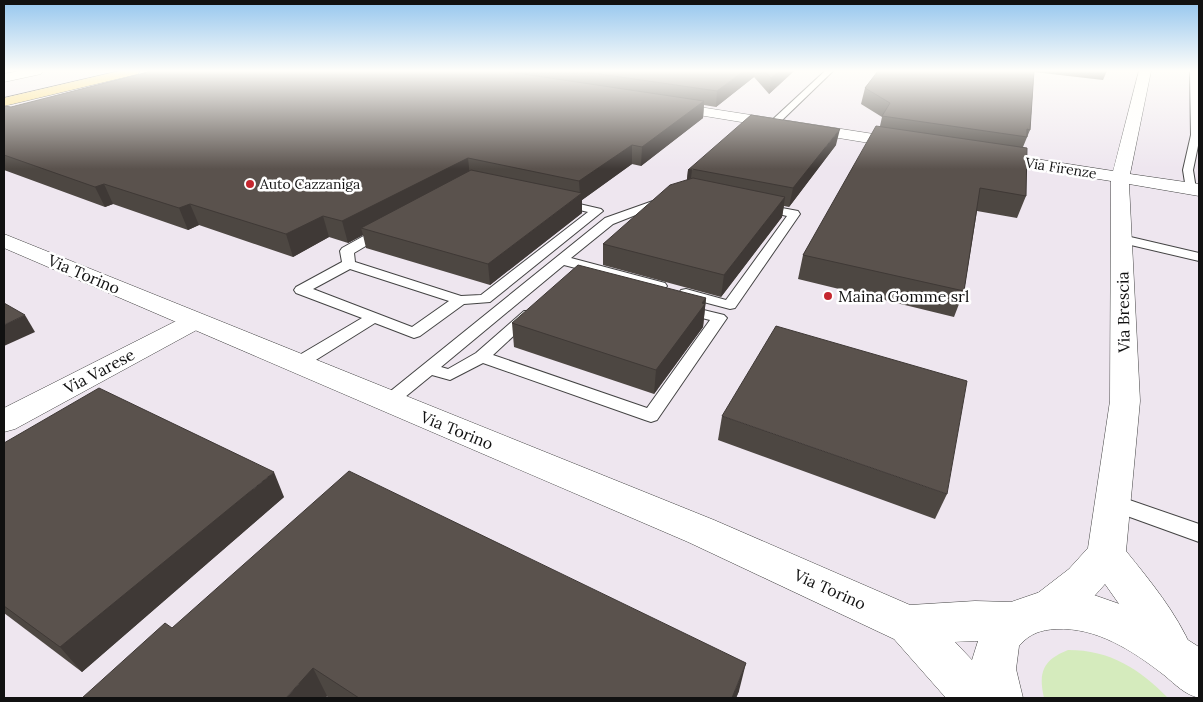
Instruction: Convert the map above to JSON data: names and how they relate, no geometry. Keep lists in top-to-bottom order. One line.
{"streets":{"street":["Via Firenze","Via Torino","Via Brescia","Via Varese"]},"crossings":[["Via Firenze","Via Brescia"],["Via Torino","Via Varese"]],"places":["Auto Cazzaniga","Maina Gomme srl"]}
